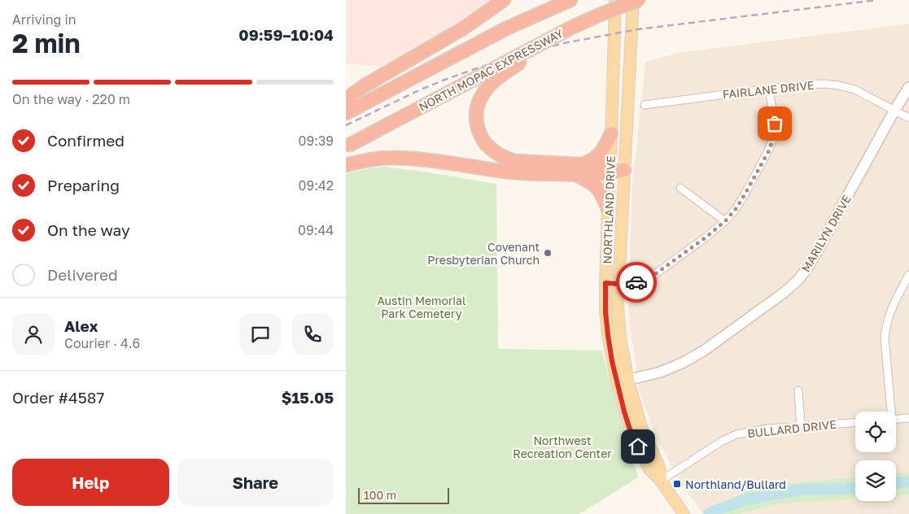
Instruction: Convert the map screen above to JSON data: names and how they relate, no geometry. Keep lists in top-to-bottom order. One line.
{"streets":{"highway":["NORTH MOPAC EXPRESSWAY"],"main road":["NORTHLAND DRIVE"],"street":["FAIRLANE DRIVE","MARILYN DRIVE","BULLARD DRIVE"]},"crossings":[["FAIRLANE DRIVE","MARILYN DRIVE"],["NORTHLAND DRIVE","MARILYN DRIVE"],["NORTHLAND DRIVE","BULLARD DRIVE"]],"parks":["Austin Memorial Park Cemetery","Northwest Recreation Center"],"places":{"other":["Covenant Presbyterian Church"],"transit":["Northland/Bullard"]},"scale_bar":"100 m","page":{"heading":["2 min","Arriving in","09:59–10:04"],"panel":["Alex","Courier · 4.6","Order #4587","$15.05"],"bar":"On the way · 220 m","list":[["Confirmed","09:39"],["Preparing","09:42"],["On the way","09:44"],"Delivered"],"buttons":["Help","Share"],"scale":"100 m"}}
